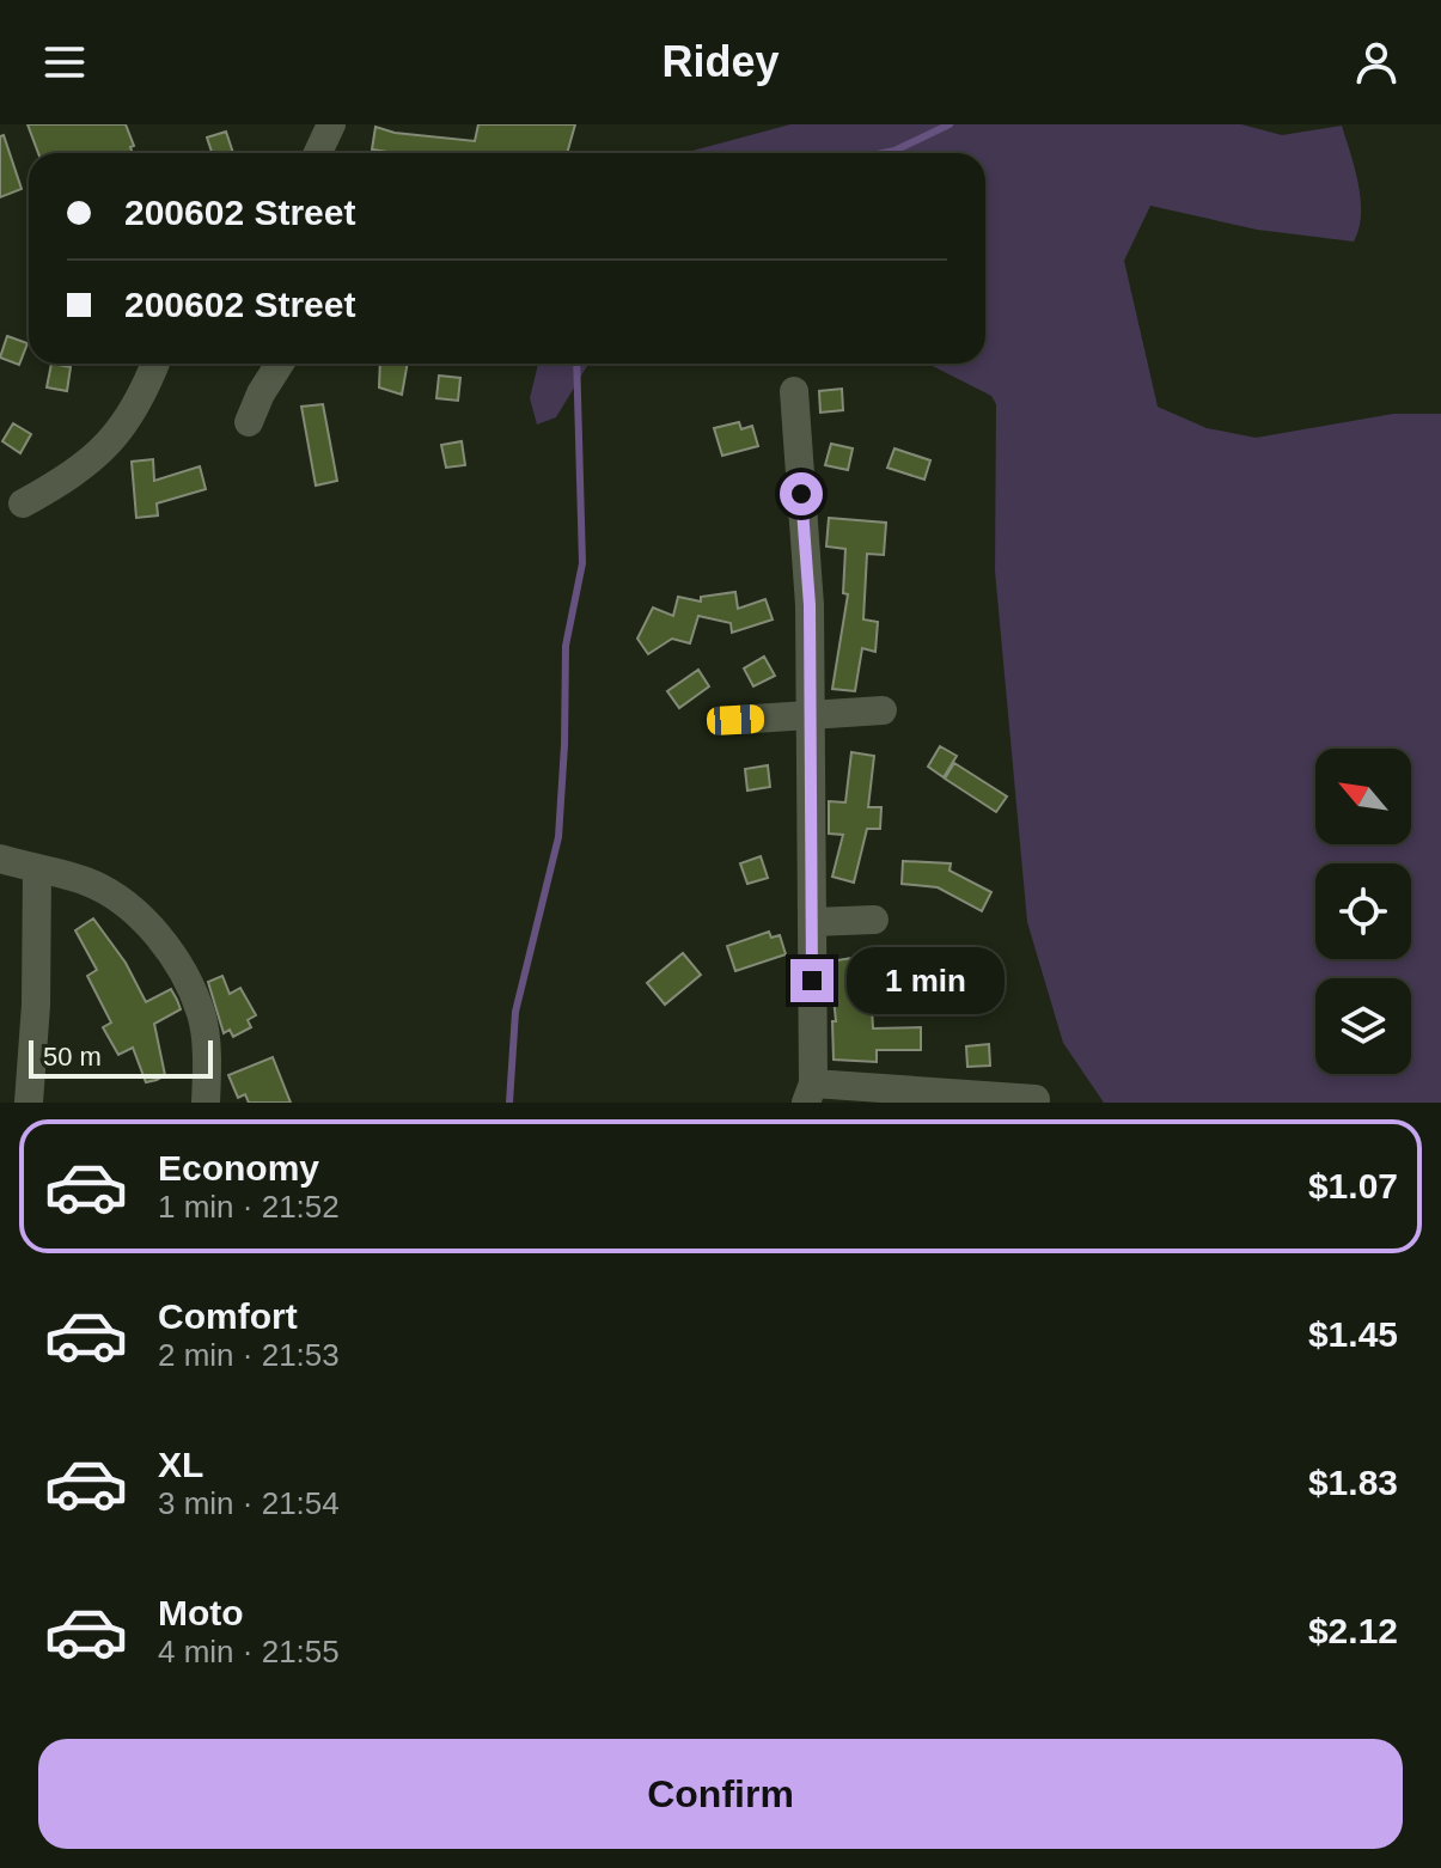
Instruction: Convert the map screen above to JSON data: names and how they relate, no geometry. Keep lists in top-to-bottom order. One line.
{"scale_bar":"50 m","north":"top left","page":{"header":"Ridey","banner":["200602 Street","200602 Street"],"bubble":"1 min","scale":"50 m","list":[{"name":"Economy","note":"1 min · 21:52","value":"$1.07"},{"name":"Comfort","note":"2 min · 21:53","value":"$1.45"},{"name":"XL","note":"3 min · 21:54","value":"$1.83"},{"name":"Moto","note":"4 min · 21:55","value":"$2.12"}],"buttons":"Confirm"}}
